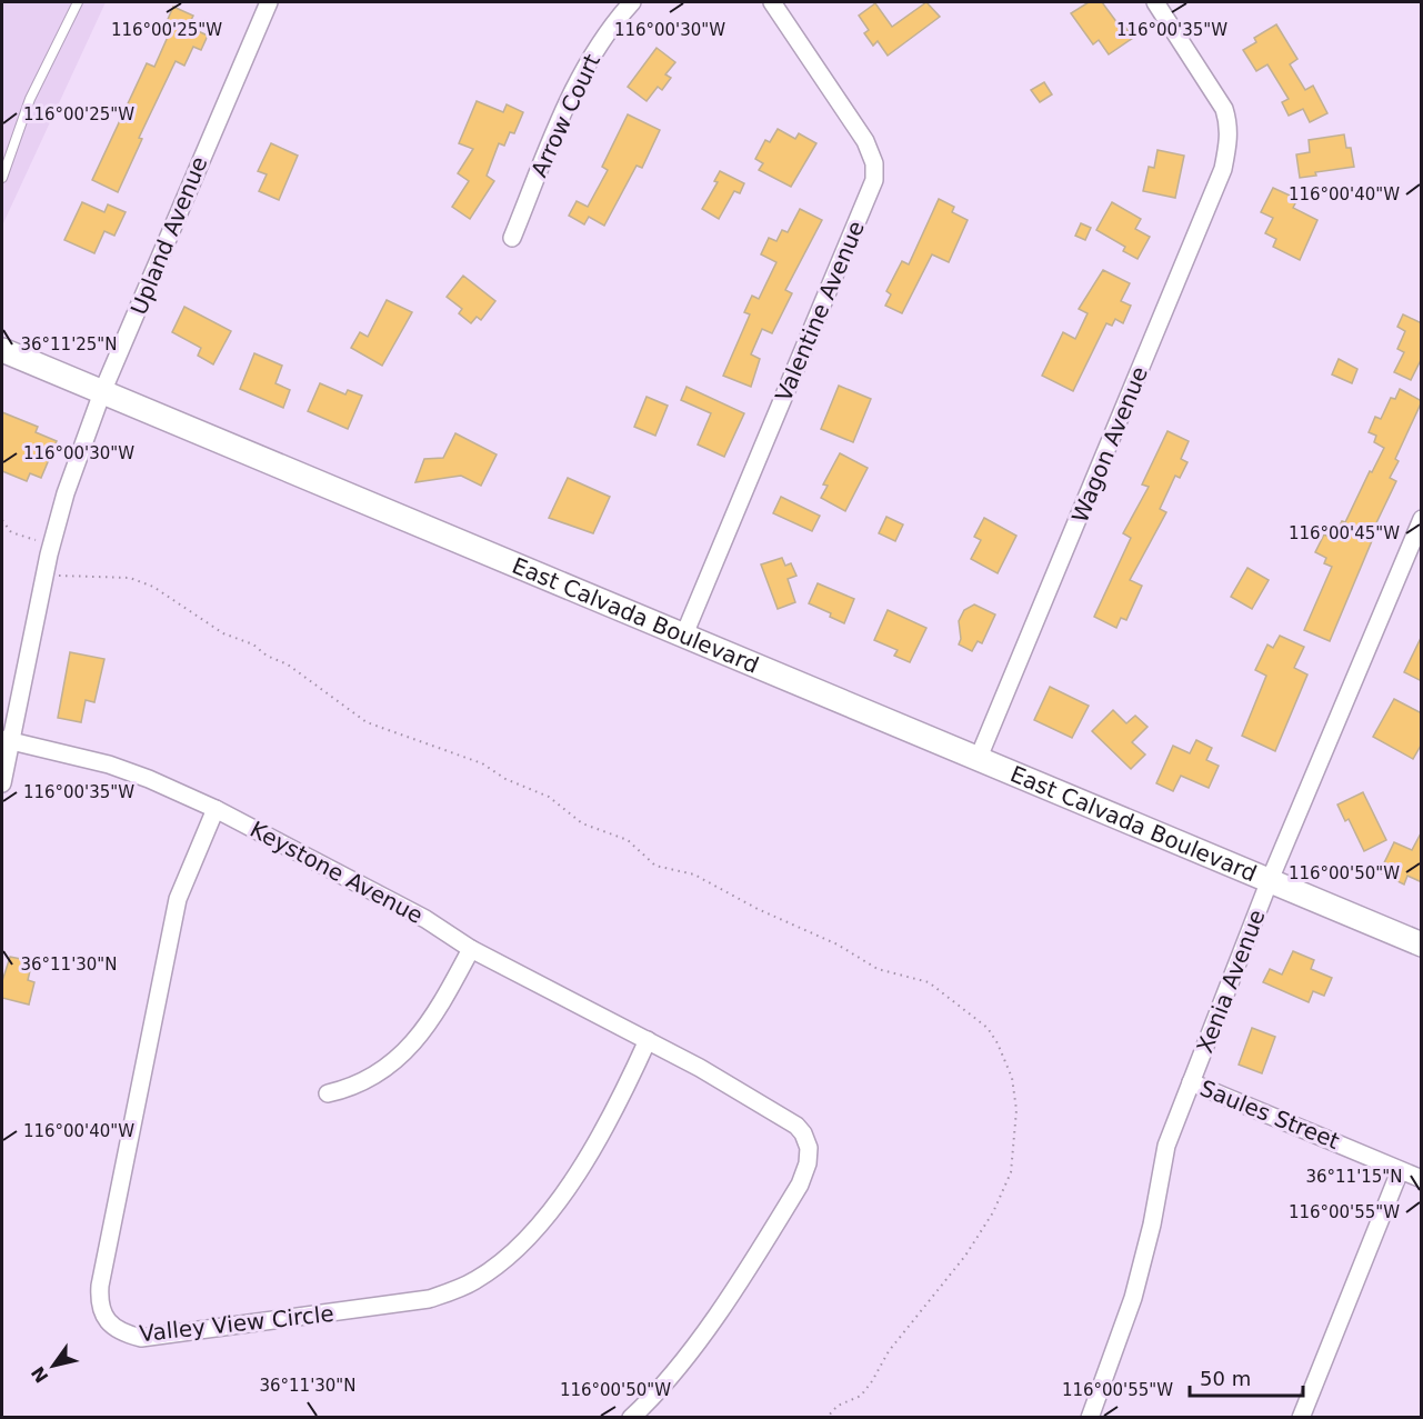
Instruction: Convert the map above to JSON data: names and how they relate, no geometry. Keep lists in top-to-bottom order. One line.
{"streets":{"main road":["East Calvada Boulevard"],"street":["Arrow Court","Upland Avenue","Valentine Avenue","Wagon Avenue","Keystone Avenue","Xenia Avenue","Saules Street","Valley View Circle"]},"crossings":[["Upland Avenue","East Calvada Boulevard"],["Upland Avenue","Keystone Avenue"],["Valentine Avenue","East Calvada Boulevard"],["Wagon Avenue","East Calvada Boulevard"],["East Calvada Boulevard","Xenia Avenue"],["Keystone Avenue","Valley View Circle"],["Xenia Avenue","Saules Street"]],"scale_bar":"50 m","north":"bottom left","coordinates":["116°00'25\"W","116°00'30\"W","116°00'35\"W","116°00'40\"W","36°11'25\"N","116°00'45\"W","116°00'50\"W","36°11'30\"N","36°11'15\"N","116°00'55\"W"]}
